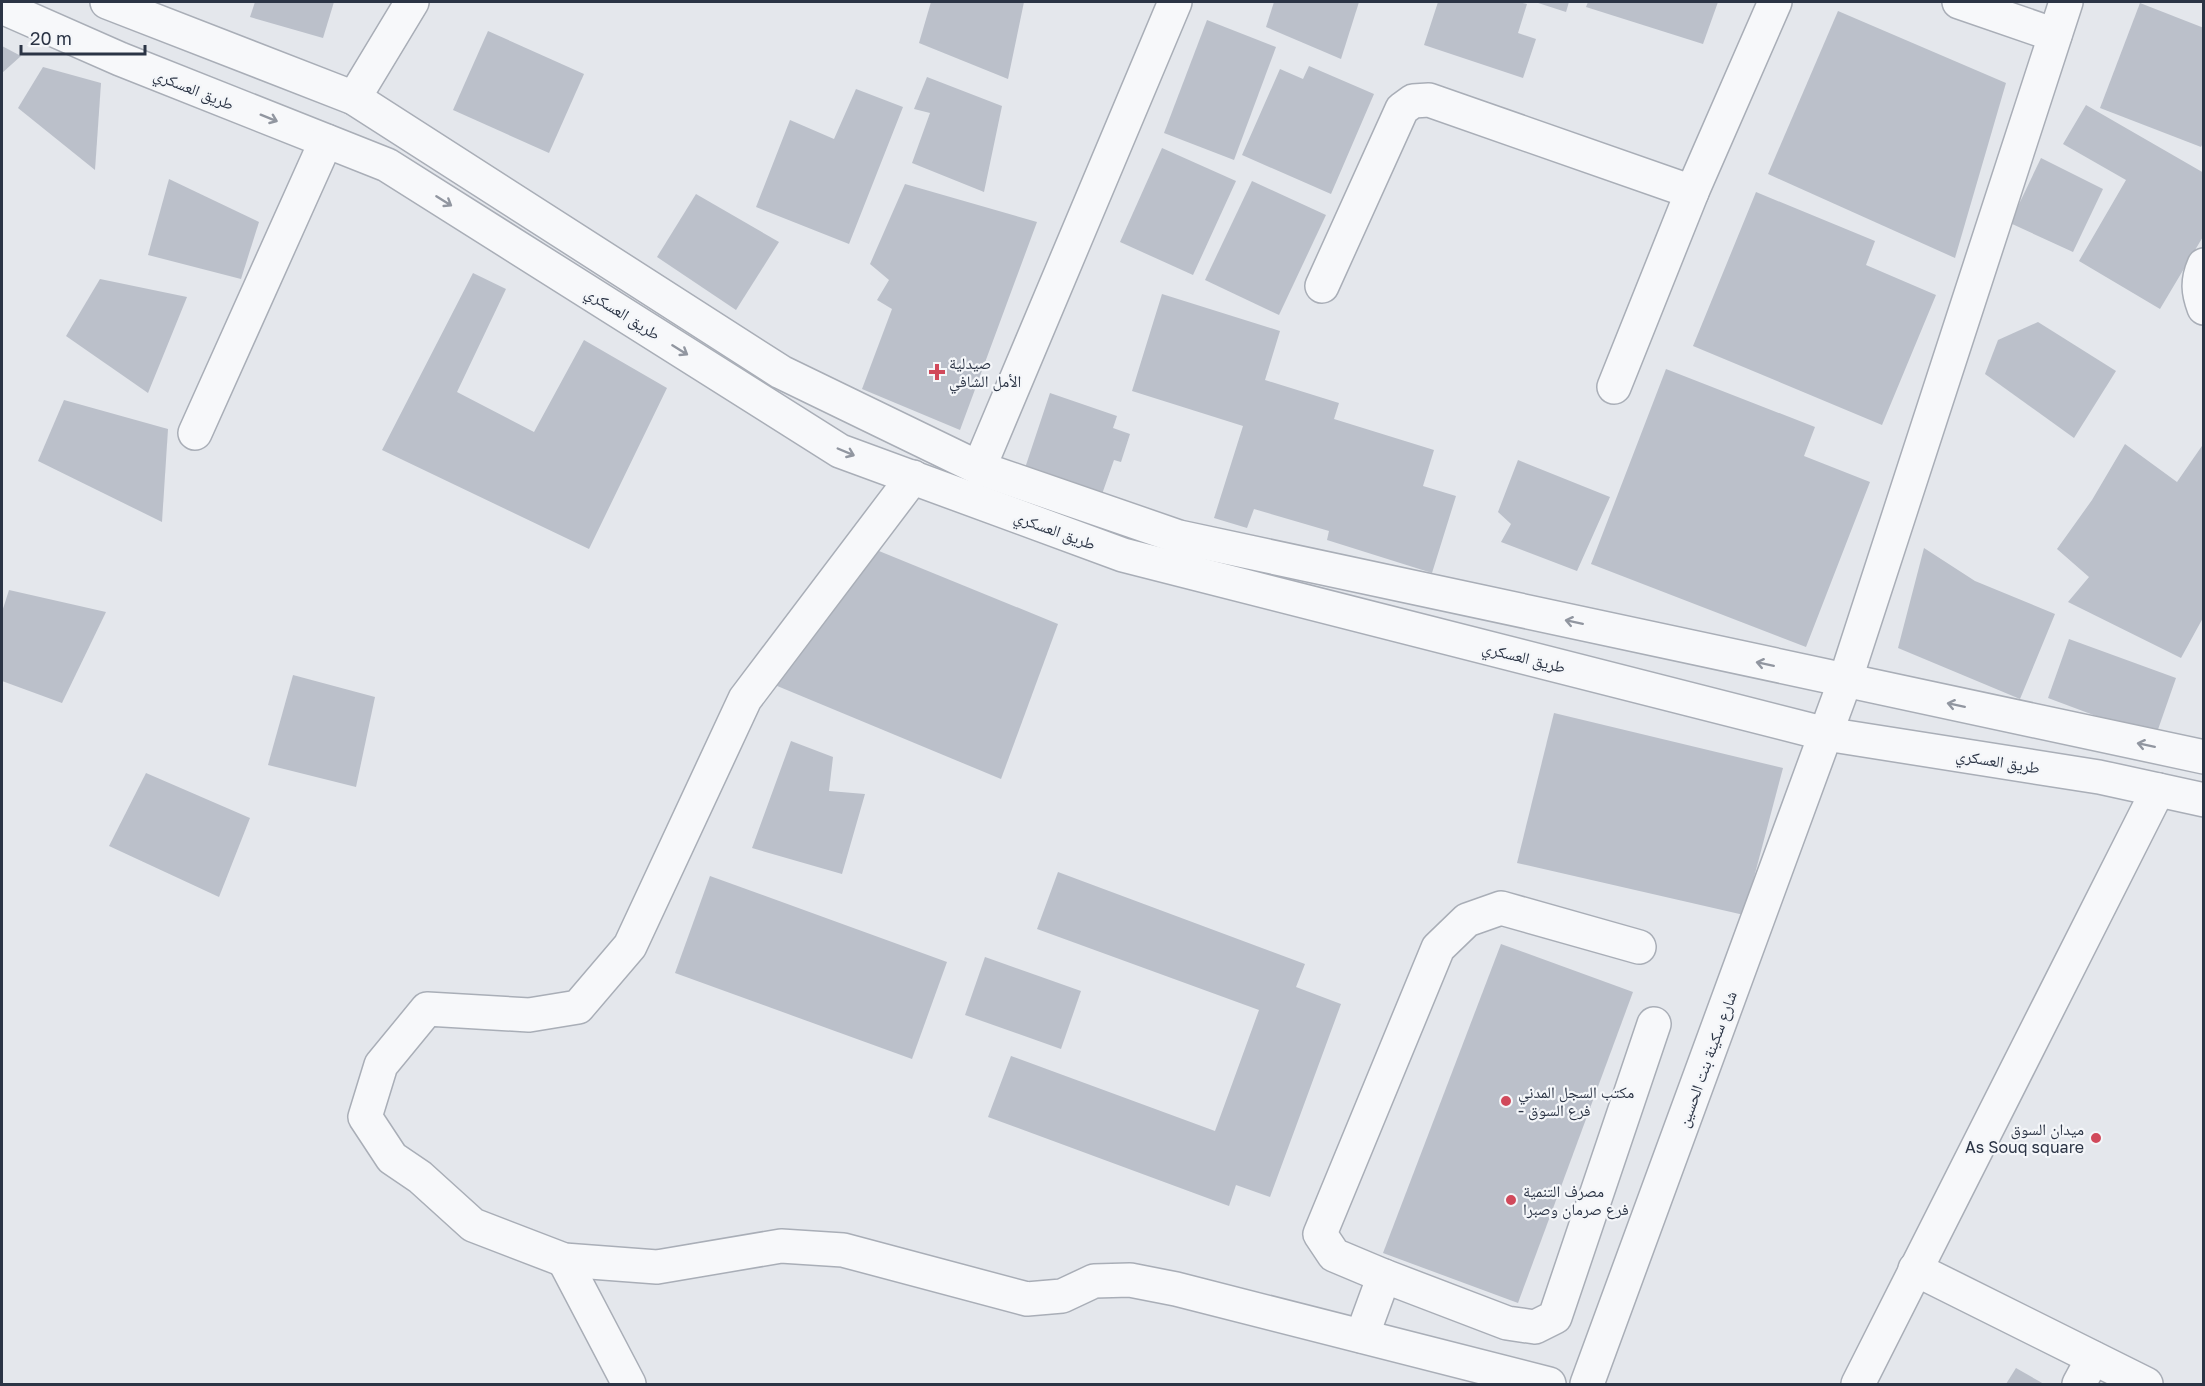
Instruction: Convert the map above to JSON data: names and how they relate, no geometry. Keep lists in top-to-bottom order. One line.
{"streets":{"street":["طريق العسكري","شارع سكينة بنت الحسين"]},"crossings":[["طريق العسكري","شارع سكينة بنت الحسين"]],"places":{"health":["صيدلية الأمل الشافي"],"other":["مكتب السجل المدني - فرع السوق","ميدان السوق As Souq square","مصرف التنمية فرع صرمان وصبرا"]},"scale_bar":"20 m"}
